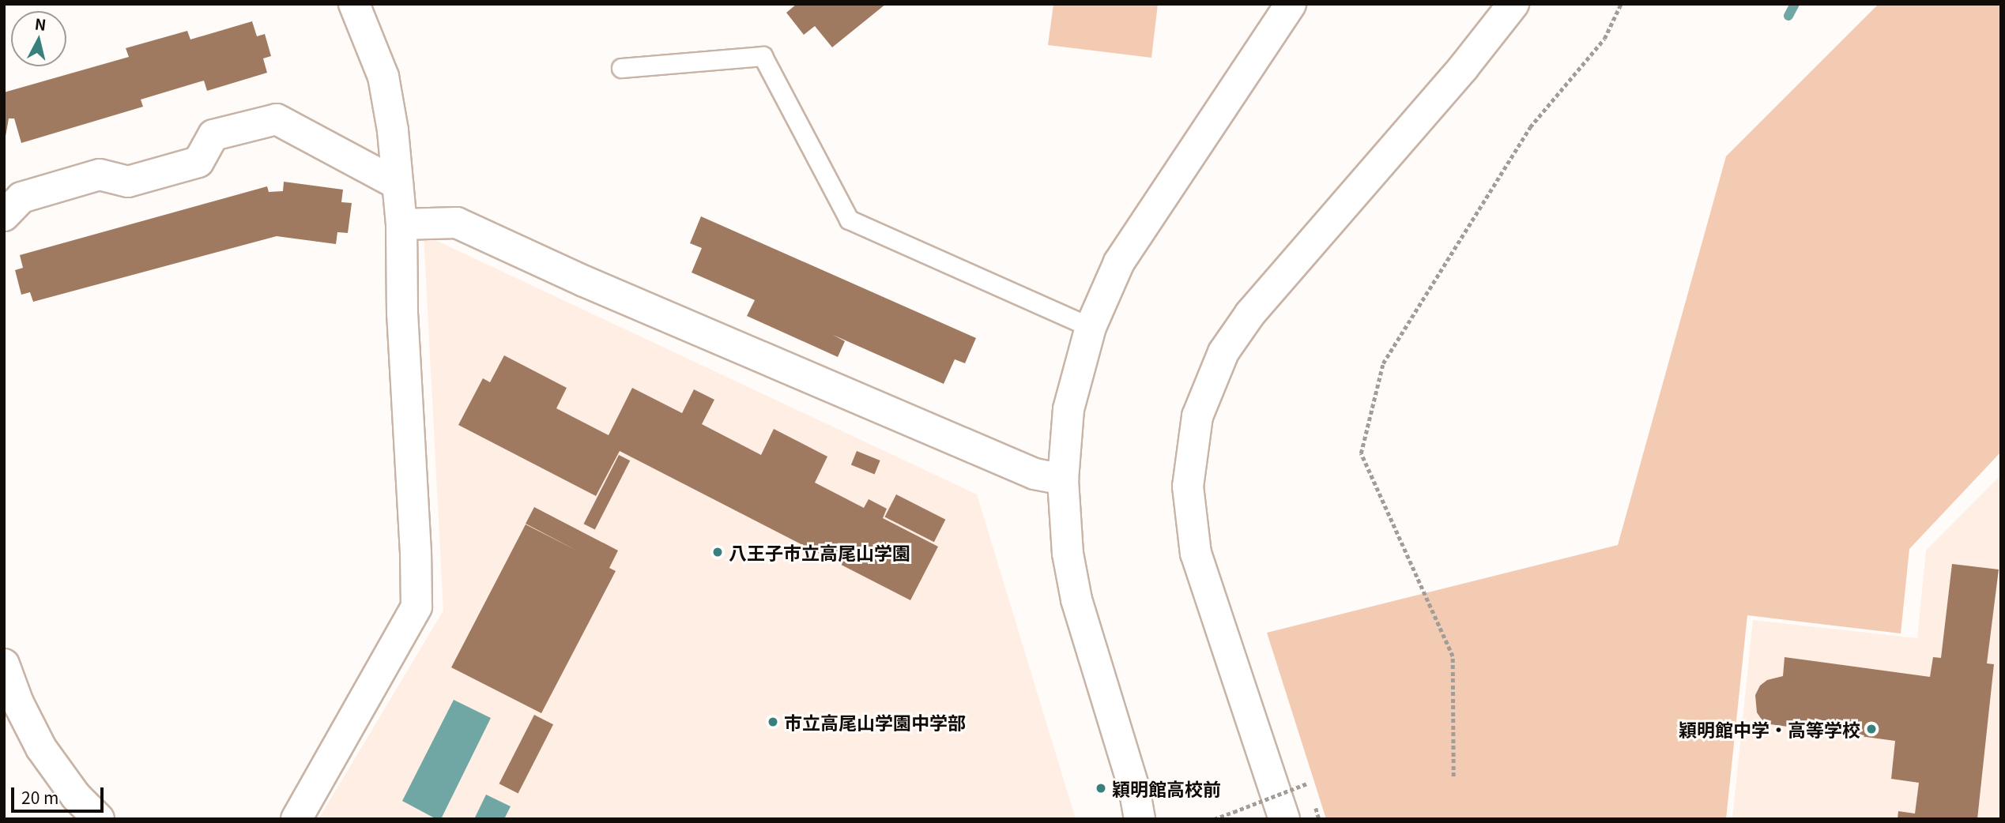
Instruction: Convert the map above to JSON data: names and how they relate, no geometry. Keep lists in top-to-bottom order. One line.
{"places":["八王子市立高尾山学園","市立高尾山学園中学部","穎明館中学・高等学校","穎明館高校前"],"scale_bar":"20 m","north":"top"}
